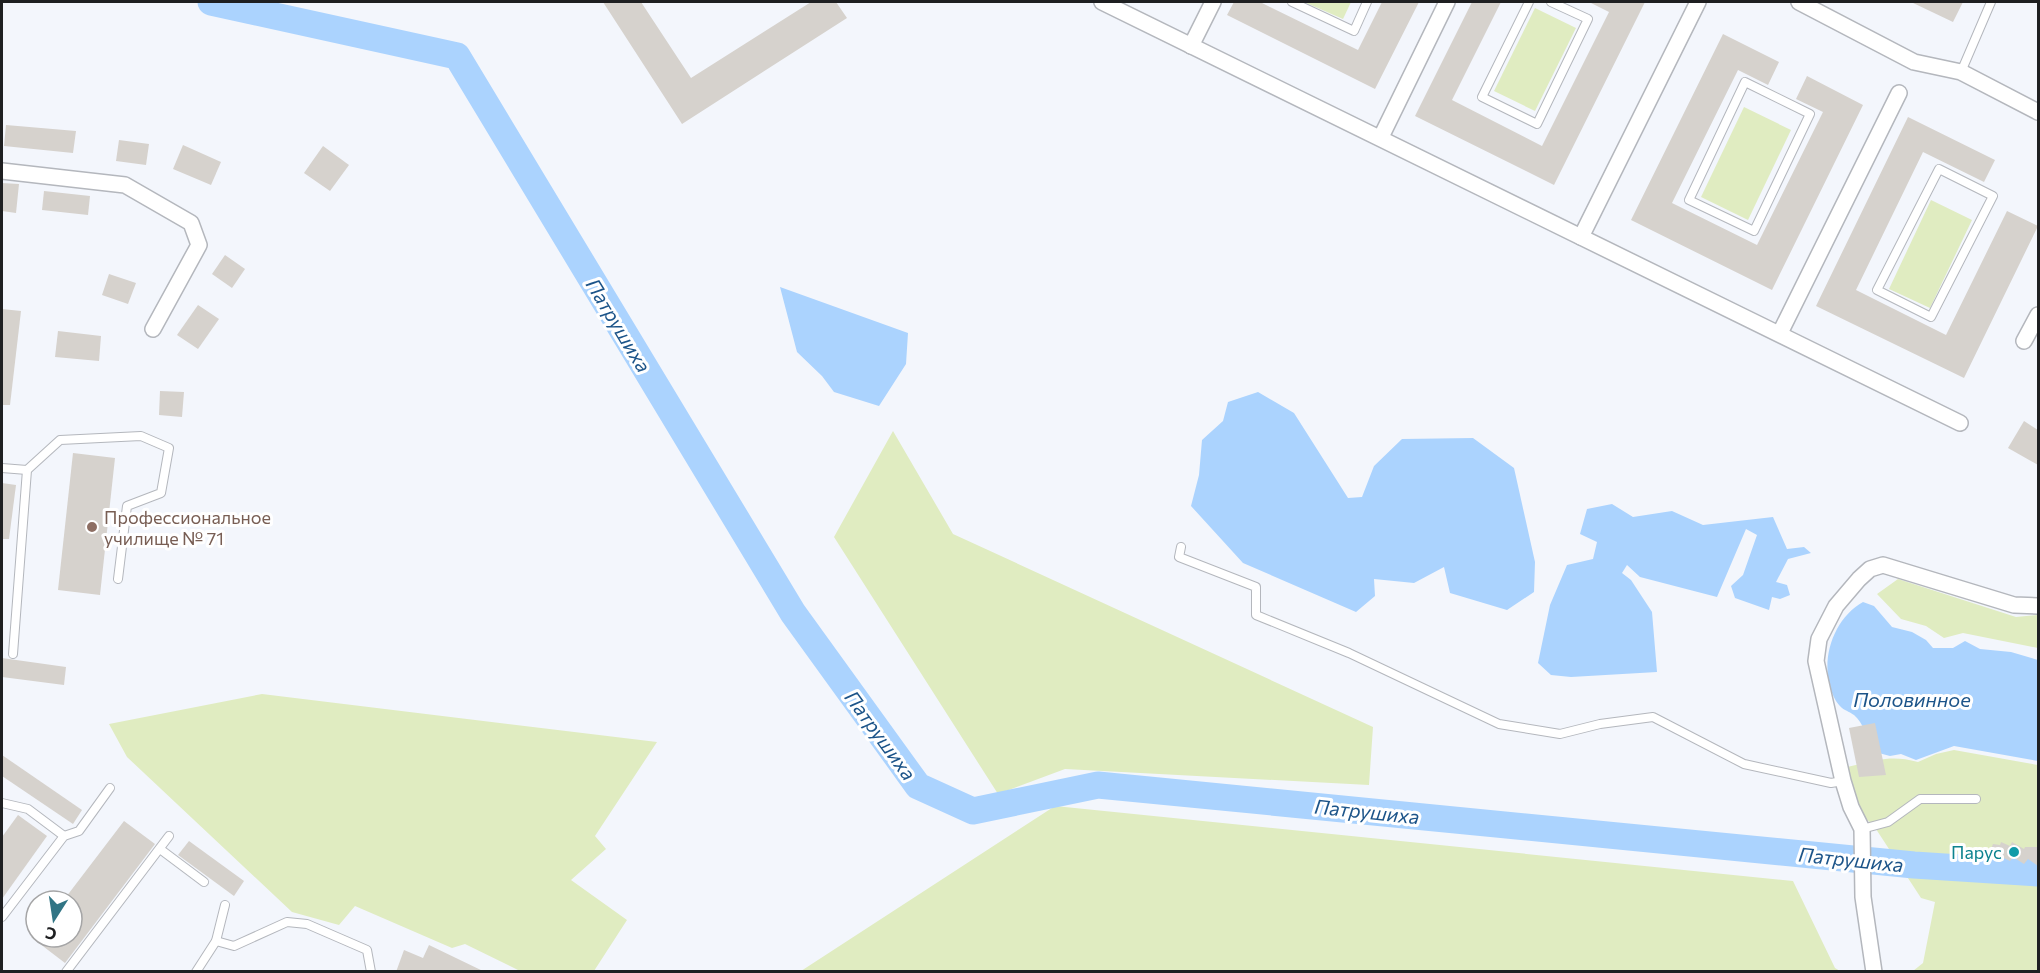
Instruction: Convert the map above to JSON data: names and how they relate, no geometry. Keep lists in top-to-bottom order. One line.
{"water":["Патрушиха","Половинное"],"places":["Профессиональное училище № 71","Парус"],"north":"bottom"}
